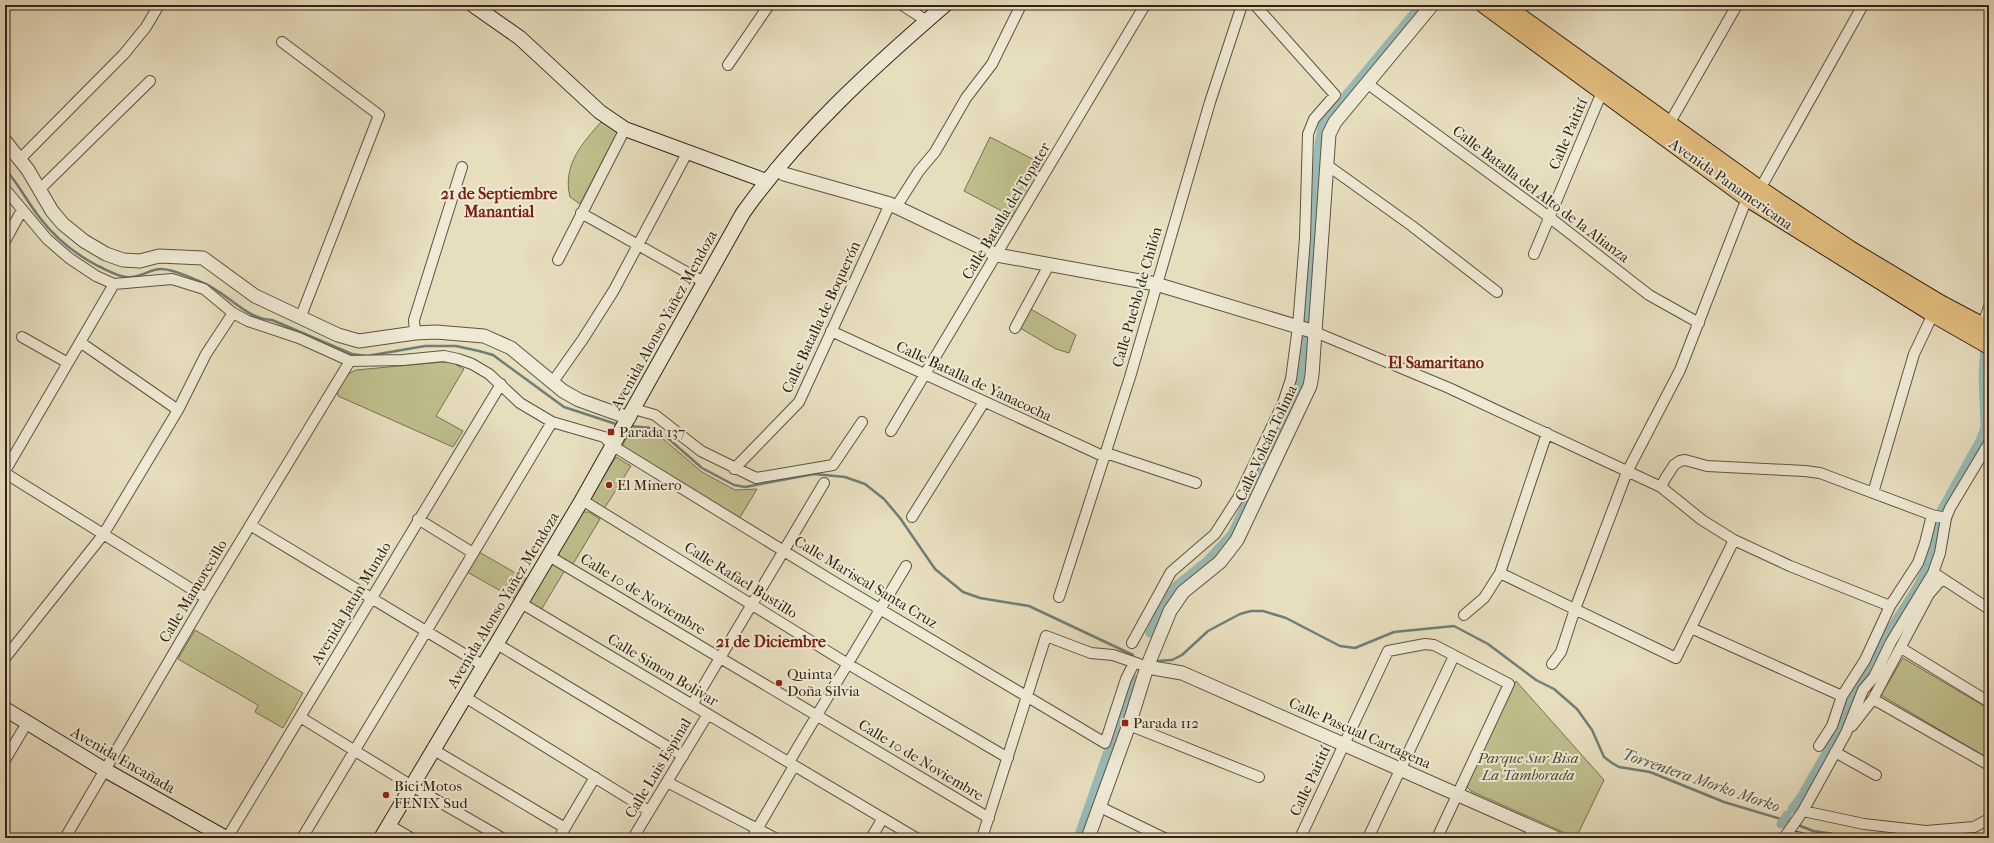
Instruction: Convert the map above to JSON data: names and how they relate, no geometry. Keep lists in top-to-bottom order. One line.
{"streets":{"main road":["Avenida Panamericana","Avenida Alonso Yañez Mendoza","Avenida Encañada"],"street":["Calle Paitití","Calle Batalla del Alto de la Alianza","Calle Batalla del Topater","Calle Pueblo de Chilón","Calle Batalla de Boquerón","Calle Batalla de Yanacocha","Calle Volcán Tolima","Calle Rafael Bustillo","Calle Mariscal Santa Cruz","Calle Mamorecillo","Calle 10 de Noviembre","Avenida Jatun Mundo","Calle Simon Bolivar","Calle Pascual Cartagena","Calle Luis Espinal"]},"crossings":[["Calle Paitití","Avenida Panamericana"],["Calle Paitití","Calle Batalla del Alto de la Alianza"],["Calle Paitití","Calle Pascual Cartagena"],["Calle Batalla del Alto de la Alianza","Calle Volcán Tolima"],["Calle Batalla del Topater","Calle Batalla de Yanacocha"],["Calle Pueblo de Chilón","Calle Batalla de Yanacocha"],["Calle Batalla de Boquerón","Calle Batalla de Yanacocha"],["Avenida Alonso Yañez Mendoza","Calle Rafael Bustillo"],["Avenida Alonso Yañez Mendoza","Calle Mariscal Santa Cruz"],["Avenida Alonso Yañez Mendoza","Calle 10 de Noviembre"],["Avenida Alonso Yañez Mendoza","Calle Simon Bolivar"],["Calle Volcán Tolima","Calle Mariscal Santa Cruz"],["Calle Volcán Tolima","Calle Pascual Cartagena"],["Calle Mariscal Santa Cruz","Calle Mamorecillo"],["Calle Mariscal Santa Cruz","Avenida Jatun Mundo"],["Calle Mariscal Santa Cruz","Calle Pascual Cartagena"],["Calle Mamorecillo","Avenida Encañada"],["Avenida Jatun Mundo","Avenida Encañada"],["Calle Simon Bolivar","Calle Luis Espinal"]],"districts":["21 de Septiembre Manantial","El Samaritano","21 de Diciembre"],"water":["Torrentera Morko Morko"],"parks":["Parque Sur Bisa La Tamborada"],"places":{"transit":["Parada 137","Parada 112"],"other":["El Minero","Quinta Doña Silvia","Bici Motos FENIX Sud"]}}
